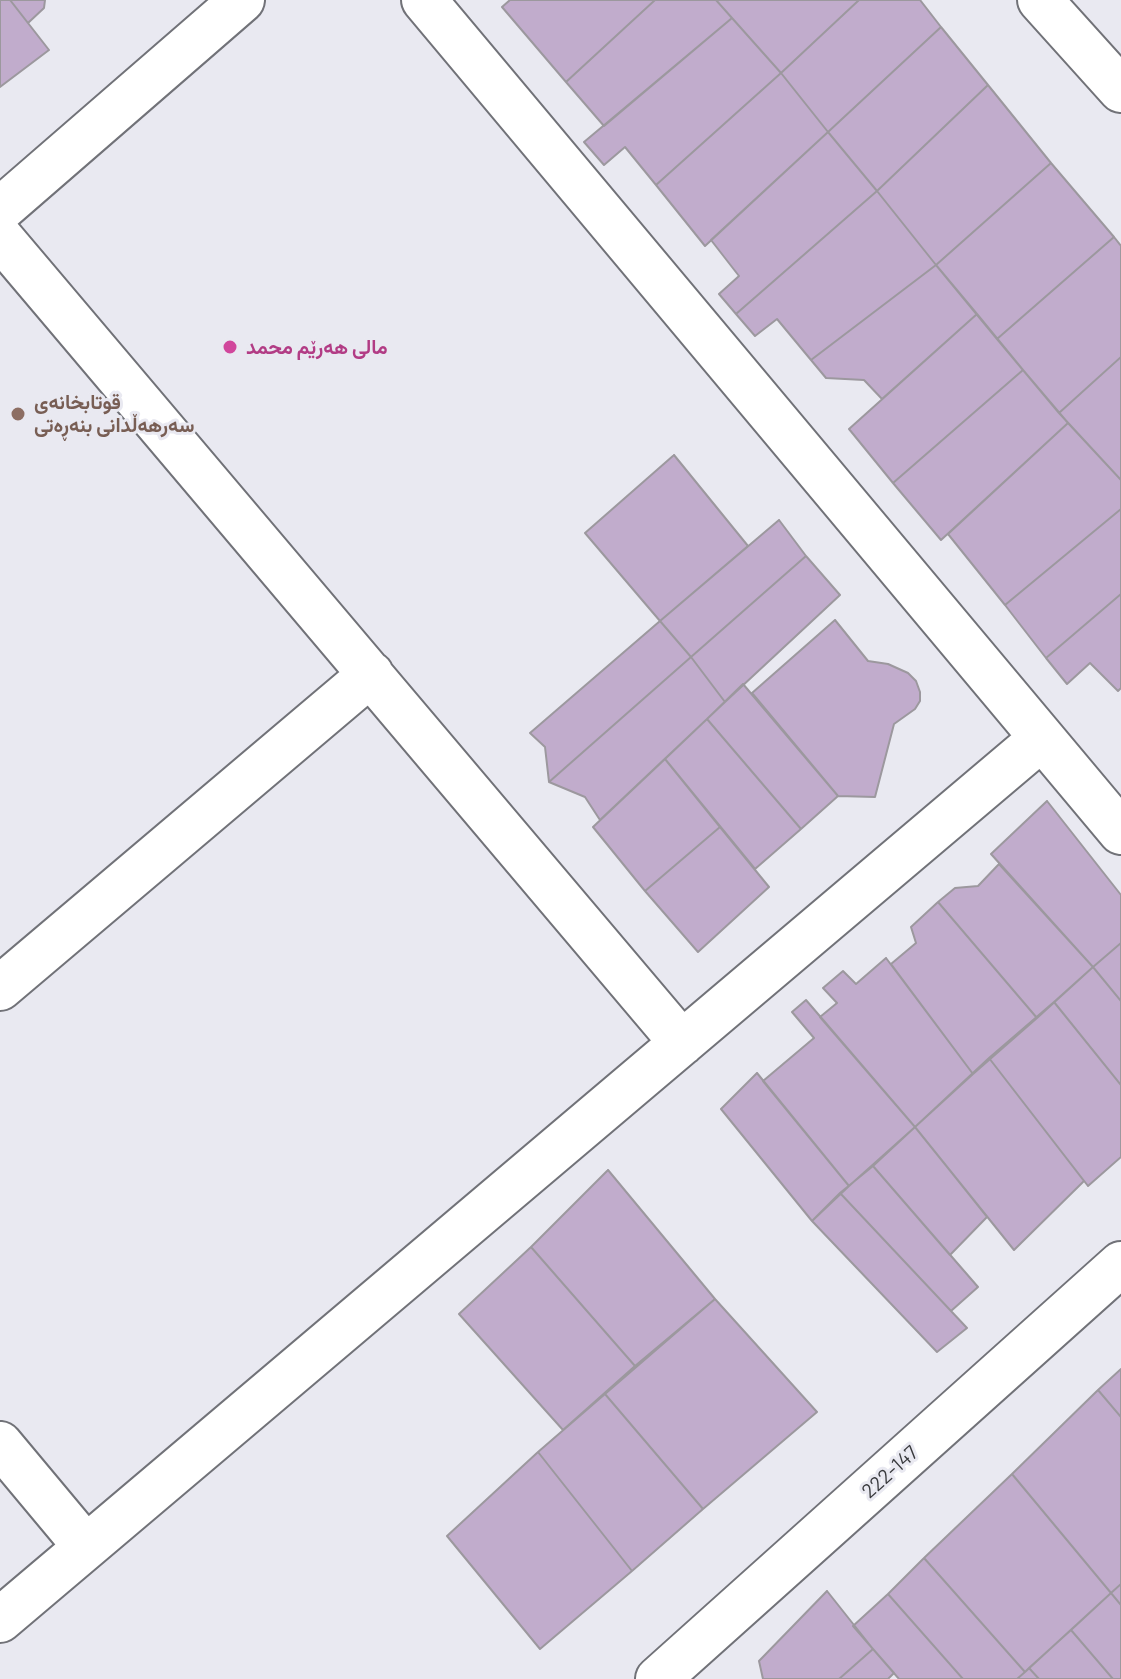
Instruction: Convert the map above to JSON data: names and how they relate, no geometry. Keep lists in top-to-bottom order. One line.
{"streets":{"street":["222-147"]},"places":["مالی ھەرێم محمد","قوتابخانەی سەرهەڵدانی بنەڕەتی"]}
